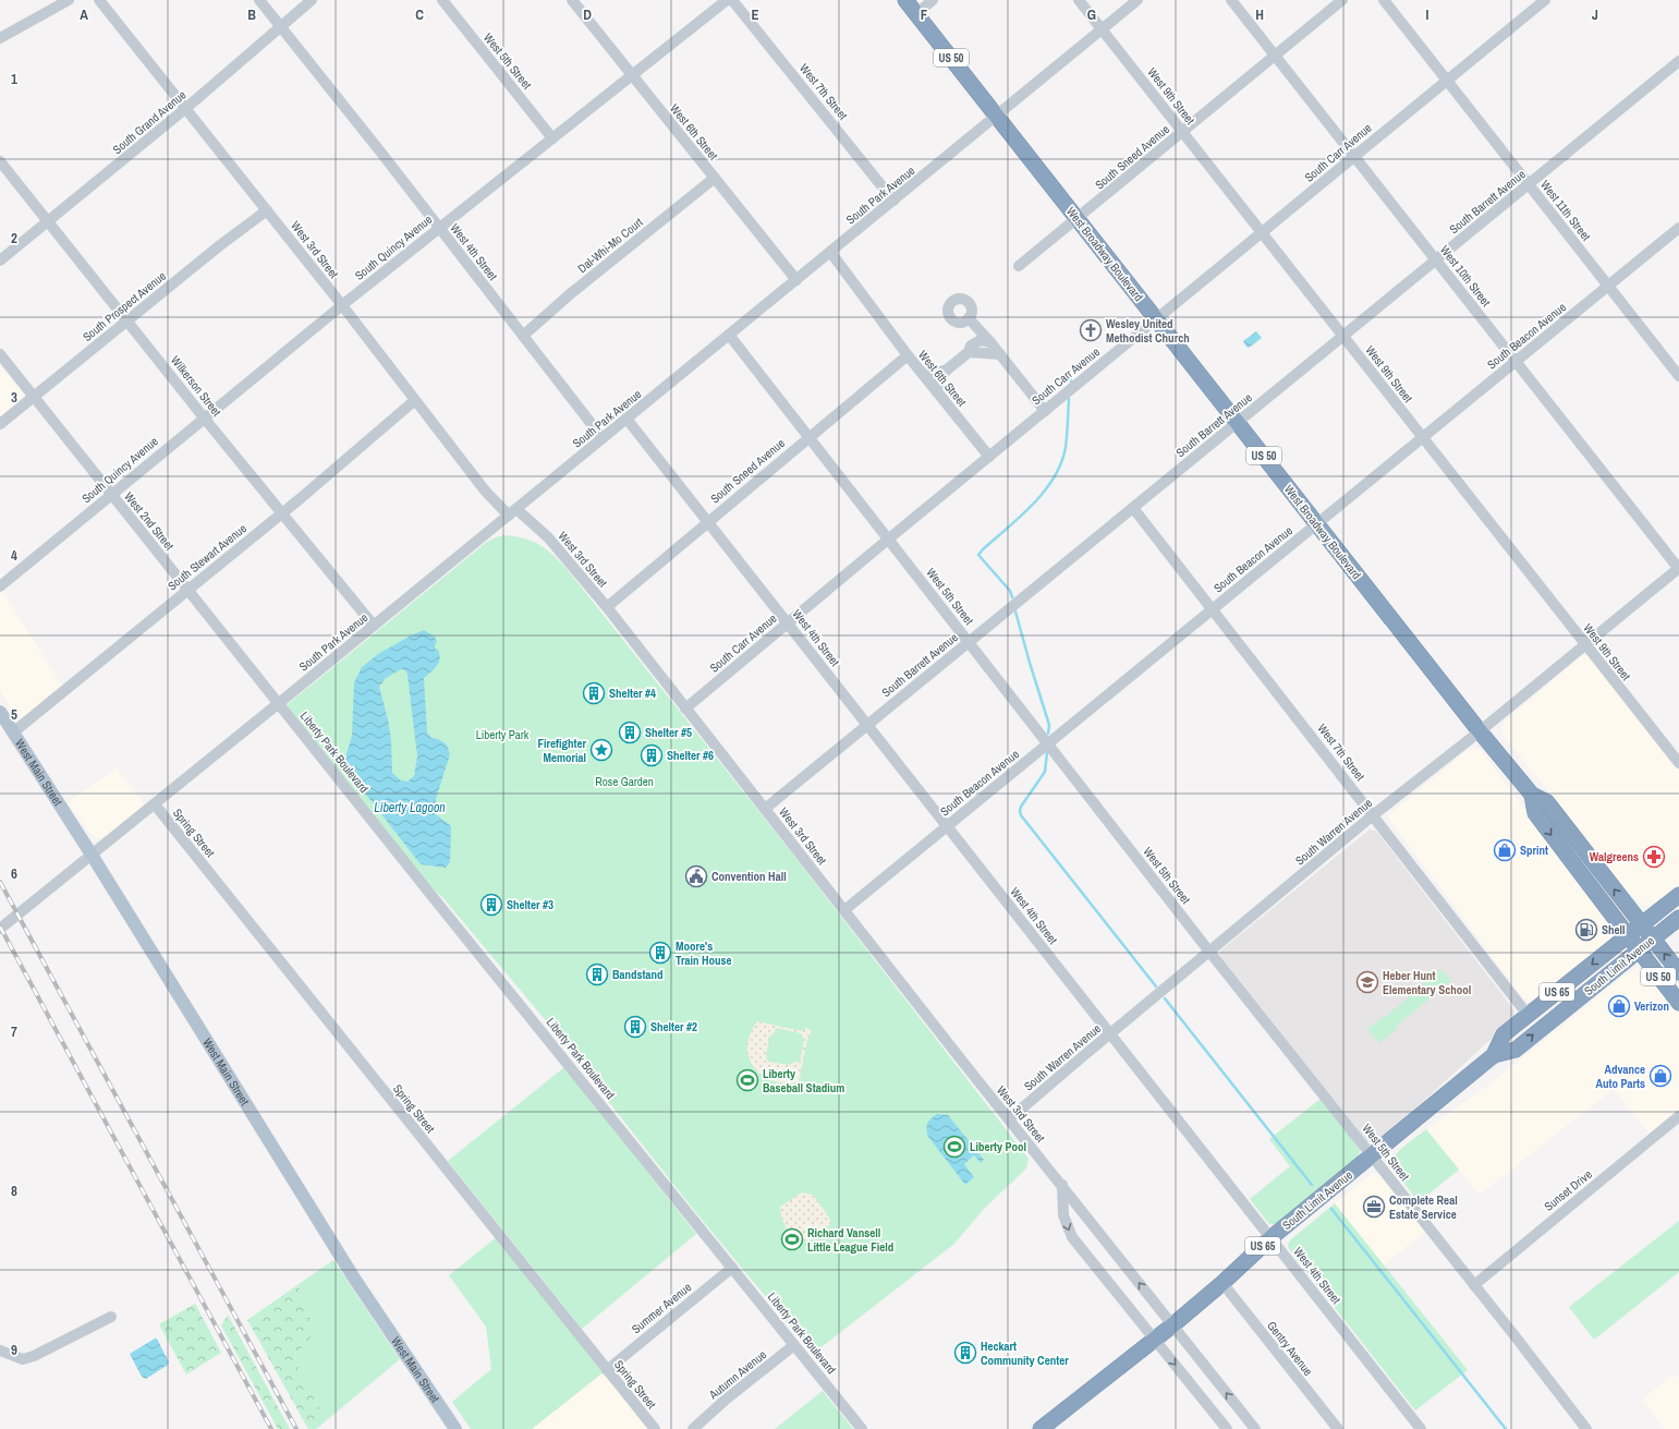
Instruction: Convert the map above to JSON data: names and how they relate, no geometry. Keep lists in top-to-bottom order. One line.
{"streets":{"highway":["US 50","West Broadway Boulevard","South Limit Avenue","US 65"],"main road":["West Main Street"],"street":["West 5th Street","West 7th Street","West 9th Street","South Grand Avenue","West 6th Street","South Carr Avenue","South Sneed Avenue","South Park Avenue","South Barrett Avenue","West 11th Street","Dal-Whi-Mo Court","South Quincy Avenue","West 3rd Street","West 4th Street","West 10th Street","South Prospect Avenue","South Beacon Avenue","Wilkerson Street","West 2nd Street","South Stewart Avenue","Liberty Park Boulevard","South Warren Avenue","Spring Street","Sunset Drive","Summer Avenue","Gentry Avenue","Autumn Avenue"]},"crossings":[["West 5th Street","South Carr Avenue"],["West 5th Street","South Sneed Avenue"],["West 5th Street","South Park Avenue"],["West 5th Street","South Barrett Avenue"],["West 5th Street","South Quincy Avenue"],["West 5th Street","South Beacon Avenue"],["West 5th Street","South Warren Avenue"],["West 5th Street","South Limit Avenue"],["West 5th Street","Sunset Drive"],["West 7th Street","South Park Avenue"],["West 7th Street","South Barrett Avenue"],["West 7th Street","South Beacon Avenue"],["West 7th Street","South Warren Avenue"],["West 7th Street","South Limit Avenue"],["West 9th Street","South Carr Avenue"],["West 9th Street","South Sneed Avenue"],["West 9th Street","South Park Avenue"],["West 9th Street","South Barrett Avenue"],["West 9th Street","South Beacon Avenue"],["West 9th Street","South Warren Avenue"],["South Grand Avenue","West 3rd Street"],["South Grand Avenue","West 4th Street"],["South Grand Avenue","Wilkerson Street"],["West 6th Street","South Carr Avenue"],["West 6th Street","South Sneed Avenue"],["West 6th Street","South Park Avenue"],["West 6th Street","Dal-Whi-Mo Court"],["West 6th Street","South Quincy Avenue"],["South Carr Avenue","West 11th Street"],["South Carr Avenue","West 3rd Street"],["South Carr Avenue","West 4th Street"],["South Carr Avenue","West Broadway Boulevard"],["South Carr Avenue","West 10th Street"],["South Sneed Avenue","West 3rd Street"],["South Sneed Avenue","West 4th Street"],["South Sneed Avenue","West Broadway Boulevard"],["South Sneed Avenue","West 10th Street"],["South Park Avenue","West 3rd Street"],["South Park Avenue","West 4th Street"],["South Park Avenue","West Broadway Boulevard"],["South Park Avenue","Wilkerson Street"],["South Park Avenue","West 2nd Street"],["South Park Avenue","Liberty Park Boulevard"],["South Park Avenue","West Main Street"],["South Park Avenue","Spring Street"],["South Barrett Avenue","West 11th Street"],["South Barrett Avenue","West 3rd Street"],["South Barrett Avenue","West 4th Street"],["South Barrett Avenue","West Broadway Boulevard"],["South Barrett Avenue","West 10th Street"],["West 11th Street","South Beacon Avenue"],["Dal-Whi-Mo Court","West 4th Street"],["South Quincy Avenue","West 3rd Street"],["South Quincy Avenue","West 4th Street"],["South Quincy Avenue","Wilkerson Street"],["South Quincy Avenue","West 2nd Street"],["West 3rd Street","South Prospect Avenue"],["West 3rd Street","South Beacon Avenue"],["West 3rd Street","South Stewart Avenue"],["West 3rd Street","South Warren Avenue"],["West 3rd Street","South Limit Avenue"],["West 4th Street","South Beacon Avenue"],["West 4th Street","South Warren Avenue"],["West 4th Street","South Limit Avenue"],["West Broadway Boulevard","South Beacon Avenue"],["West Broadway Boulevard","South Warren Avenue"],["West Broadway Boulevard","South Limit Avenue"],["West 10th Street","South Beacon Avenue"],["West 10th Street","South Warren Avenue"],["South Prospect Avenue","Wilkerson Street"],["South Prospect Avenue","West 2nd Street"],["Wilkerson Street","South Stewart Avenue"],["West 2nd Street","South Stewart Avenue"],["West 2nd Street","Liberty Park Boulevard"],["South Stewart Avenue","West Main Street"],["Liberty Park Boulevard","Summer Avenue"],["Liberty Park Boulevard","Autumn Avenue"],["Spring Street","Summer Avenue"],["South Limit Avenue","Gentry Avenue"]],"water":["Liberty Lagoon"],"parks":["Liberty Park","Rose Garden"],"places":{"church":["Wesley United Methodist Church"],"building":["Shelter #4","Shelter #5","Shelter #6","Shelter #3","Moore's Train House","Bandstand","Shelter #2","Heckart Community Center"],"place":["Firefighter Memorial"],"shop":["Sprint","Verizon","Advance Auto Parts"],"pharmacy":["Walgreens"],"public building":["Convention Hall"],"fuel station":["Shell"],"school or university":["Heber Hunt Elementary School"],"sports":["Liberty Baseball Stadium","Liberty Pool","Richard Vansell Little League Field"],"office":["Complete Real Estate Service"]},"grid":{"columns":["A","B","C","D","E","F","G","H","I","J"],"rows":["1","2","3","4","5","6","7","8","9"]}}
